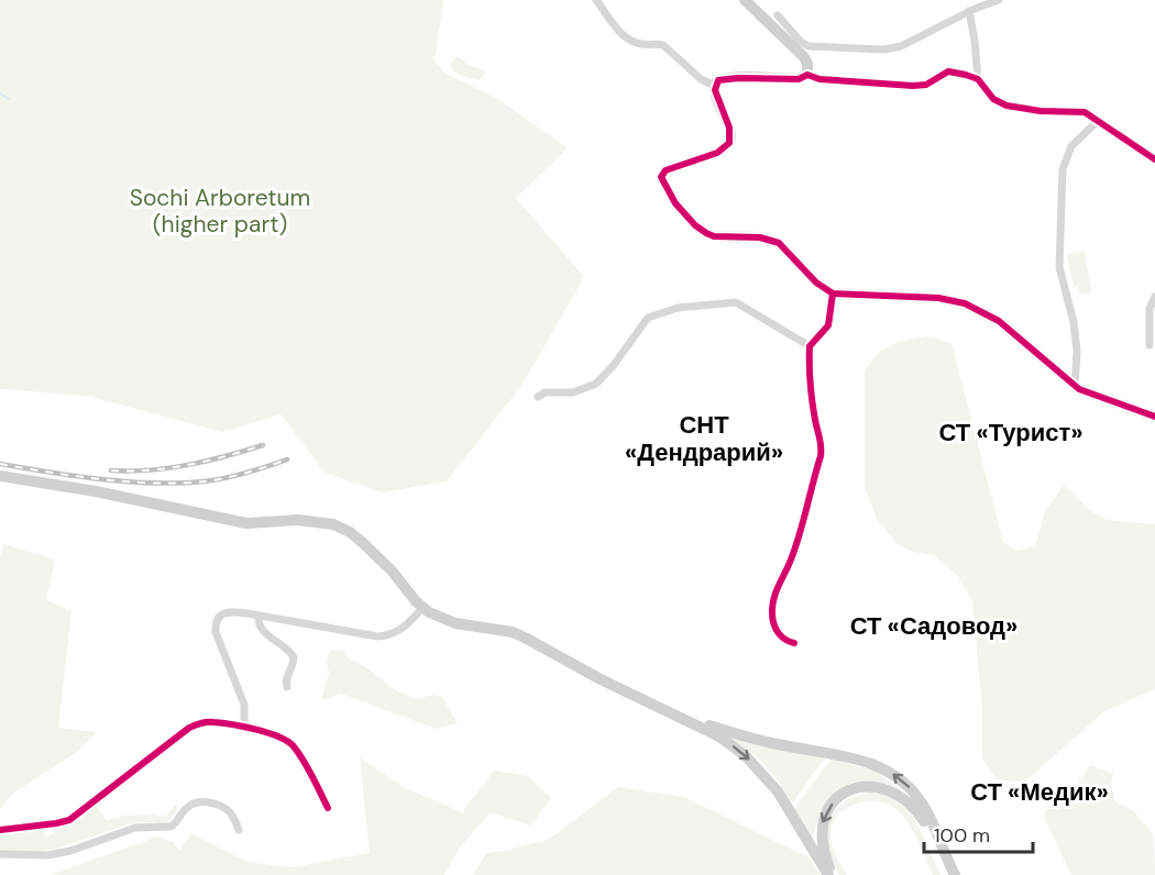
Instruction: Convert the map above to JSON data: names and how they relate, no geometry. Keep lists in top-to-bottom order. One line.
{"districts":["СНТ «Дендрарий»","СТ «Турист»","СТ «Садовод»","СТ «Медик»"],"parks":["Sochi Arboretum (higher part)"],"scale_bar":"100 m"}
